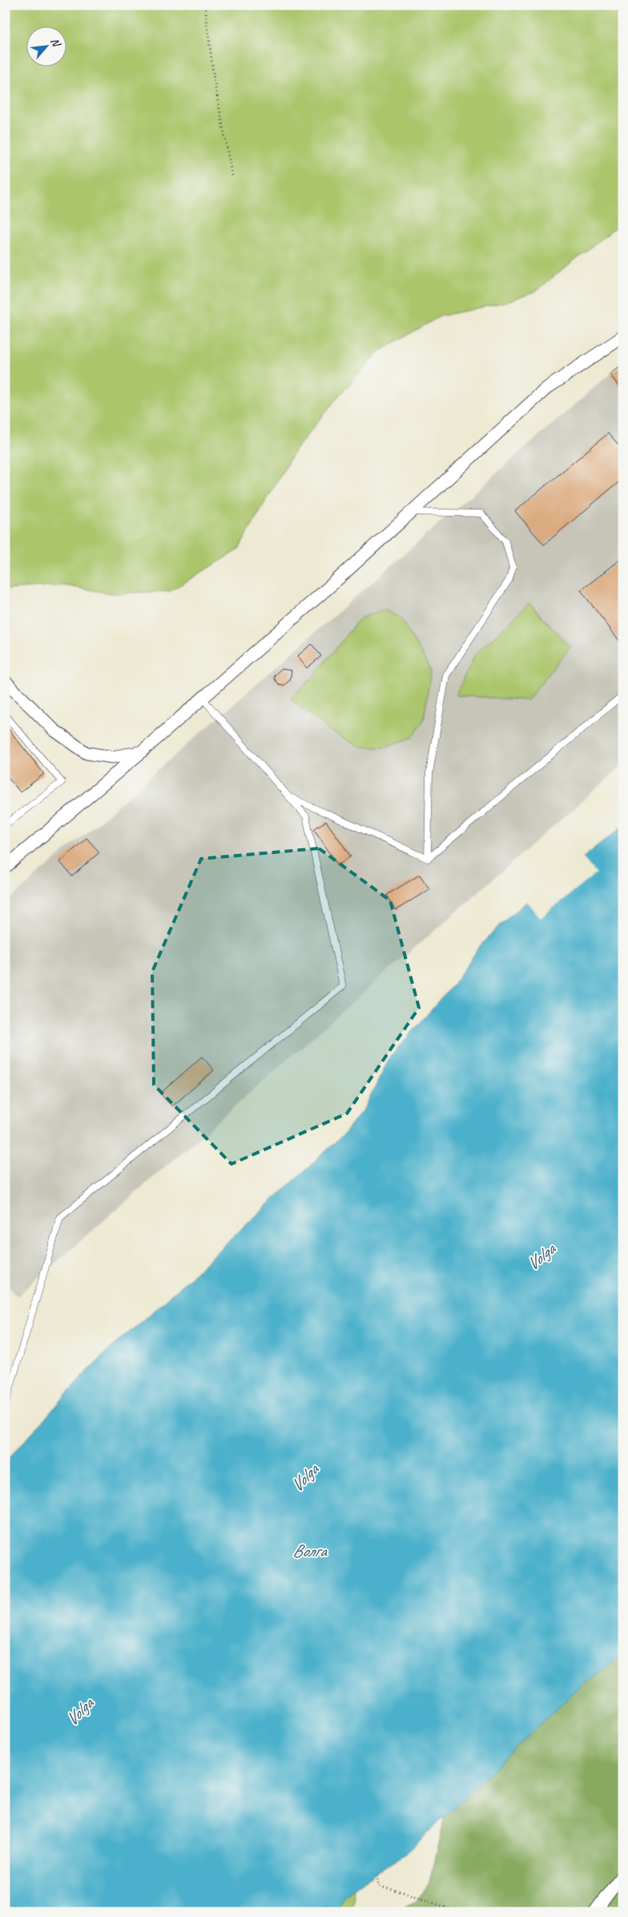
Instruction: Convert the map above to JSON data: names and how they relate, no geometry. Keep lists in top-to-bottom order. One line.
{"water":["Volga","Волга"],"north":"top right"}
